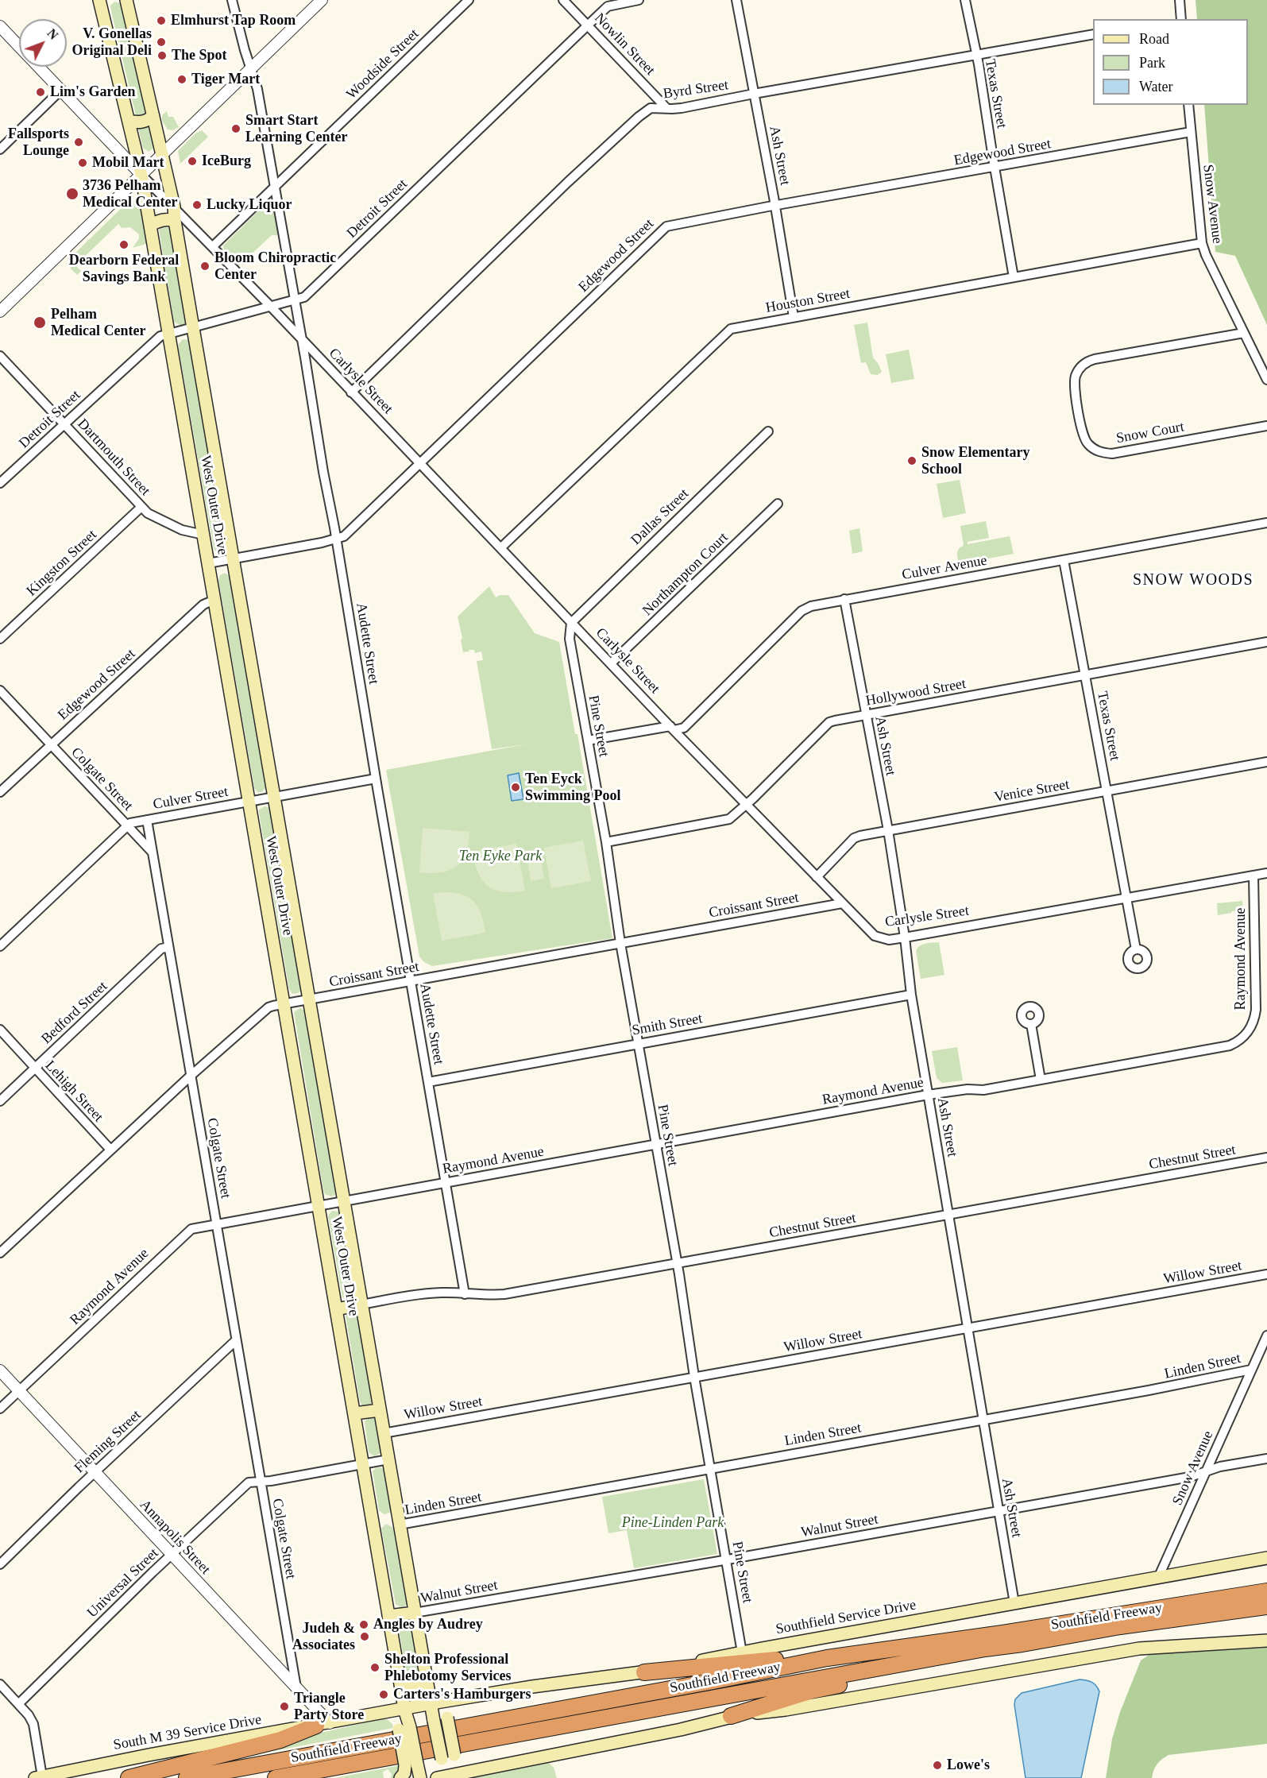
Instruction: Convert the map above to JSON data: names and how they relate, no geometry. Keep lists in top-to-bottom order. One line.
{"streets":{"highway":["Southfield Freeway"],"main road":["West Outer Drive","Southfield Service Drive","South M 39 Service Drive"],"street":["Nowlin Street","Woodside Street","Byrd Street","Texas Street","Edgewood Street","Ash Street","Snow Avenue","Detroit Street","Houston Street","Carlysle Street","Snow Court","Dartmouth Street","Dallas Street","Kingston Street","Culver Avenue","Northampton Court","Audette Street","Hollywood Street","Pine Street","Colgate Street","Venice Street","Culver Street","Croissant Street","Raymond Avenue","Bedford Street","Smith Street","Lehigh Street","Chestnut Street","Willow Street","Linden Street","Fleming Street","Walnut Street","Annapolis Street","Universal Street"]},"crossings":[["Nowlin Street","Byrd Street"],["Nowlin Street","Detroit Street"],["Woodside Street","Carlysle Street"],["Woodside Street","Audette Street"],["Byrd Street","Texas Street"],["Byrd Street","Ash Street"],["Byrd Street","Carlysle Street"],["Texas Street","Edgewood Street"],["Texas Street","Houston Street"],["Texas Street","Carlysle Street"],["Texas Street","Culver Avenue"],["Texas Street","Hollywood Street"],["Texas Street","Venice Street"],["Edgewood Street","Ash Street"],["Edgewood Street","Snow Avenue"],["Edgewood Street","Carlysle Street"],["Edgewood Street","West Outer Drive"],["Edgewood Street","Audette Street"],["Edgewood Street","Colgate Street"],["Ash Street","Houston Street"],["Ash Street","Carlysle Street"],["Ash Street","Culver Avenue"],["Ash Street","Hollywood Street"],["Ash Street","Venice Street"],["Ash Street","Raymond Avenue"],["Ash Street","Smith Street"],["Ash Street","Chestnut Street"],["Ash Street","Willow Street"],["Ash Street","Linden Street"],["Ash Street","Walnut Street"],["Ash Street","Southfield Service Drive"],["Snow Avenue","Houston Street"],["Snow Avenue","Snow Court"],["Snow Avenue","Linden Street"],["Snow Avenue","Walnut Street"],["Snow Avenue","Southfield Service Drive"],["Detroit Street","Carlysle Street"],["Detroit Street","Dartmouth Street"],["Detroit Street","West Outer Drive"],["Detroit Street","Audette Street"],["Houston Street","Carlysle Street"],["Carlysle Street","West Outer Drive"],["Carlysle Street","Dallas Street"],["Carlysle Street","Culver Avenue"],["Carlysle Street","Northampton Court"],["Carlysle Street","Audette Street"],["Carlysle Street","Hollywood Street"],["Carlysle Street","Pine Street"],["Carlysle Street","Venice Street"],["Carlysle Street","Croissant Street"],["Carlysle Street","Raymond Avenue"],["Dartmouth Street","West Outer Drive"],["Dartmouth Street","Kingston Street"],["West Outer Drive","Culver Street"],["West Outer Drive","Croissant Street"],["West Outer Drive","Raymond Avenue"],["West Outer Drive","Chestnut Street"],["West Outer Drive","Willow Street"],["West Outer Drive","Linden Street"],["West Outer Drive","Walnut Street"],["West Outer Drive","Universal Street"],["West Outer Drive","Southfield Service Drive"],["West Outer Drive","South M 39 Service Drive"],["Dallas Street","Pine Street"],["Culver Avenue","Pine Street"],["Audette Street","Culver Street"],["Audette Street","Croissant Street"],["Audette Street","Raymond Avenue"],["Audette Street","Smith Street"],["Audette Street","Chestnut Street"],["Hollywood Street","Pine Street"],["Pine Street","Croissant Street"],["Pine Street","Raymond Avenue"],["Pine Street","Smith Street"],["Pine Street","Chestnut Street"],["Pine Street","Willow Street"],["Pine Street","Linden Street"],["Pine Street","Walnut Street"],["Pine Street","Southfield Service Drive"],["Colgate Street","Culver Street"],["Colgate Street","Croissant Street"],["Colgate Street","Raymond Avenue"],["Colgate Street","Bedford Street"],["Colgate Street","Fleming Street"],["Colgate Street","Annapolis Street"],["Colgate Street","Universal Street"],["Croissant Street","Lehigh Street"],["Raymond Avenue","Annapolis Street"],["Bedford Street","Lehigh Street"],["Fleming Street","Annapolis Street"],["Annapolis Street","Universal Street"],["Annapolis Street","South M 39 Service Drive"],["Southfield Service Drive","South M 39 Service Drive"]],"districts":["SNOW WOODS"],"parks":["Ten Eyke Park","Pine-Linden Park"],"places":["Elmhurst Tap Room","V. Gonellas Original Deli","The Spot","Tiger Mart","Lim's Garden","Smart Start Learning Center","Fallsports Lounge","IceBurg","Mobil Mart","3736 Pelham Medical Center","Lucky Liquor","Dearborn Federal Savings Bank","Bloom Chiropractic Center","Pelham Medical Center","Snow Elementary School","Ten Eyck Swimming Pool","Angles by Audrey","Judeh & Associates","Shelton Professional Phlebotomy Services","Carters's Hamburgers","Triangle Party Store","Lowe's"],"legend":["Road","Park","Water"],"north":"top right"}
